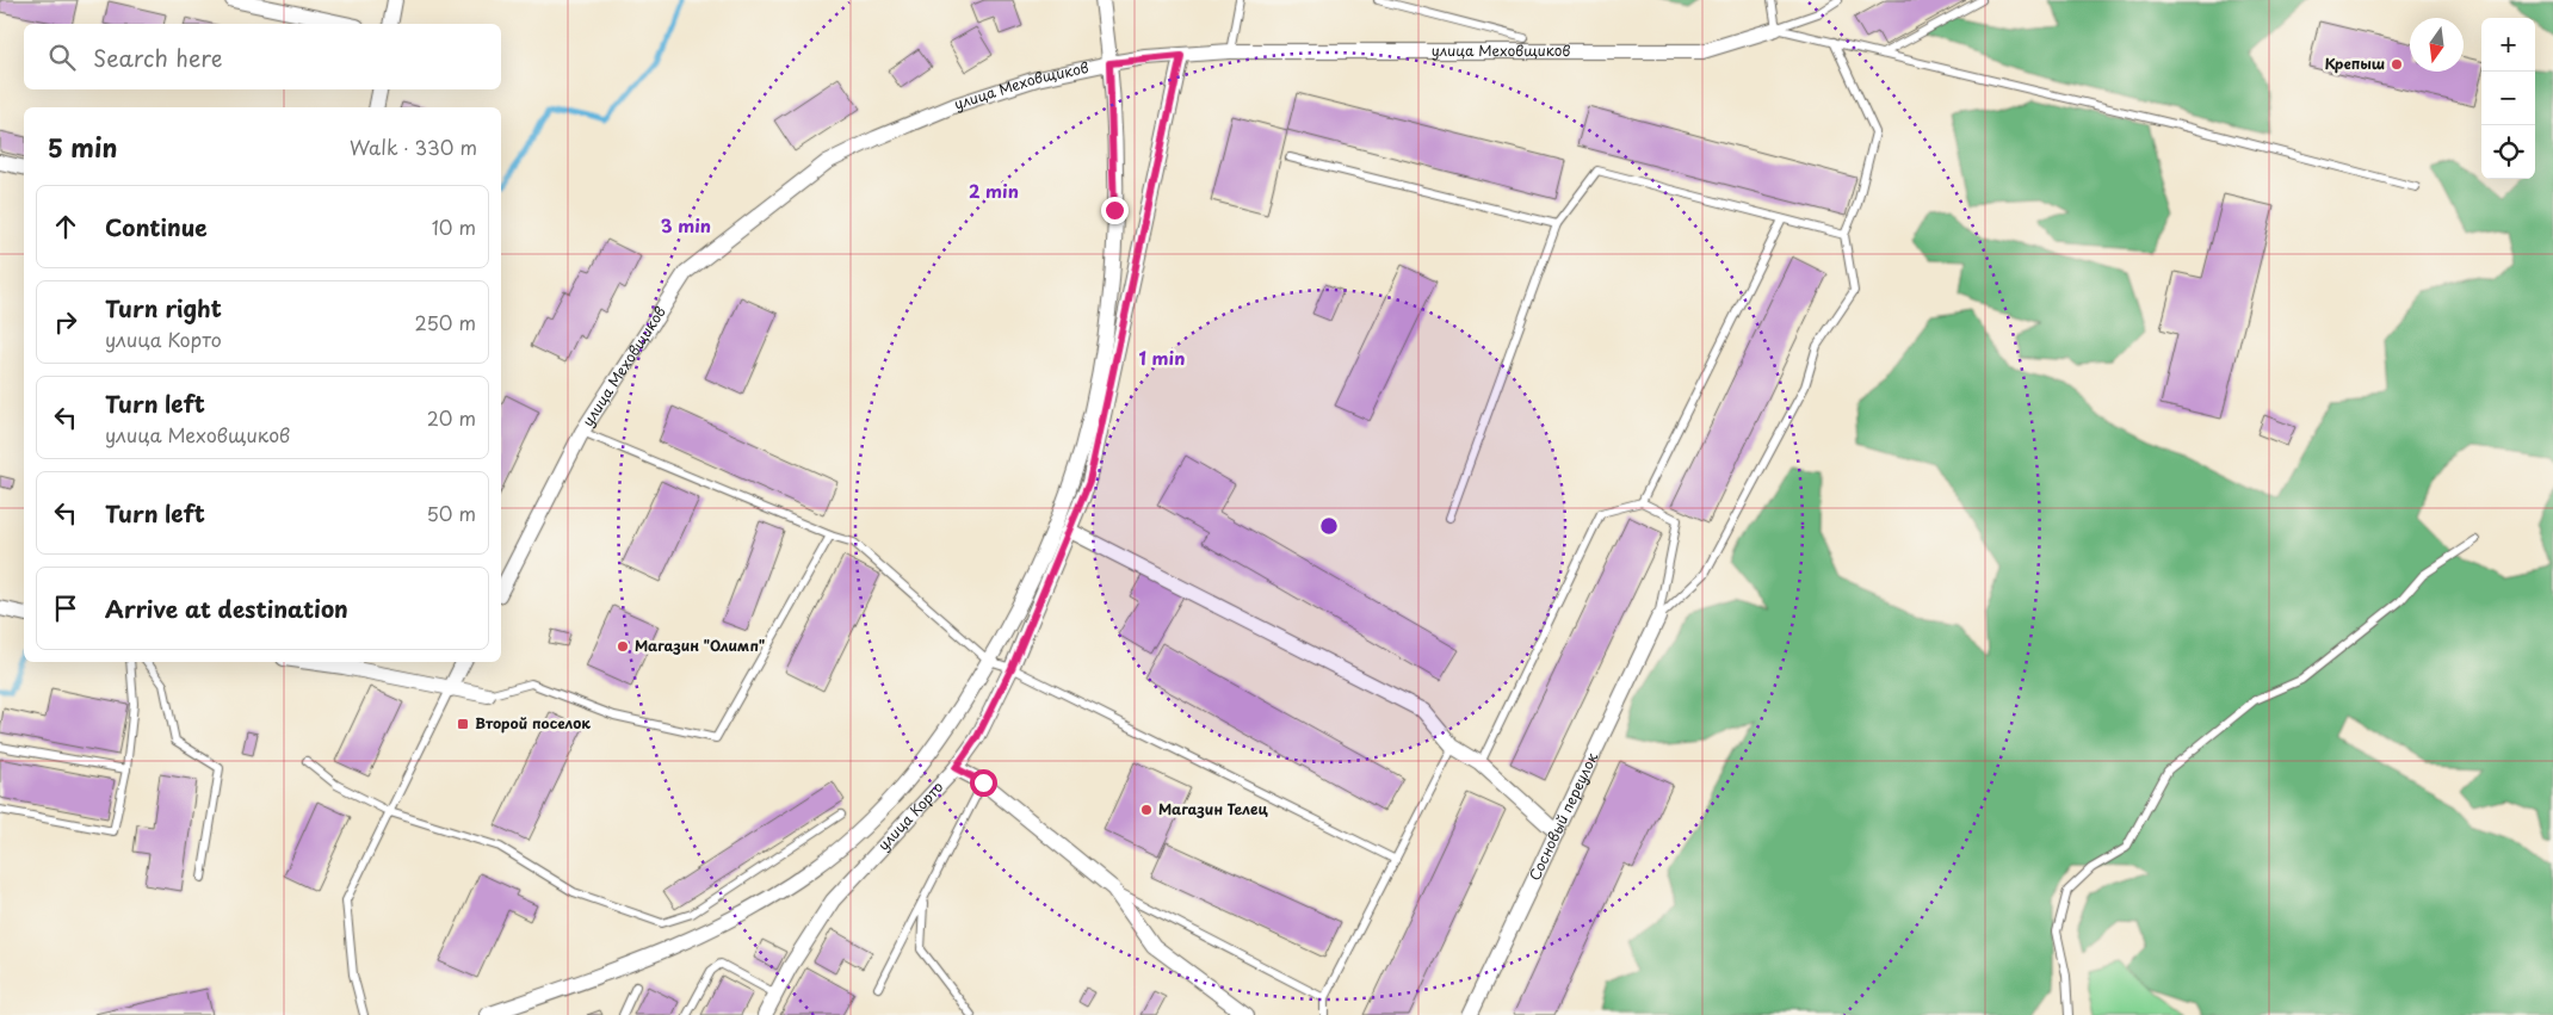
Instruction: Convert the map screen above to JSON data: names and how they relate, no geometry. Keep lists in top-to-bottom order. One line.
{"streets":{"street":["улица Меховщиков","улица Корто","Сосновый переулок"]},"crossings":[["улица Меховщиков","улица Корто"]],"places":{"other":["Крепыш","Магазин \"Олимп\"","Магазин Телец"],"transit":["Второй поселок"]},"north":"bottom","page":{"map_buttons":["+","−"],"search":"Search here","heading":["5 min","Walk · 330 m"],"list":[["Continue","10 m"],["Turn right","улица Корто","250 m"],["Turn left","улица Меховщиков","20 m"],["Turn left","50 m"],"Arrive at destination"]},"rings":["2 min","3 min","1 min"]}
